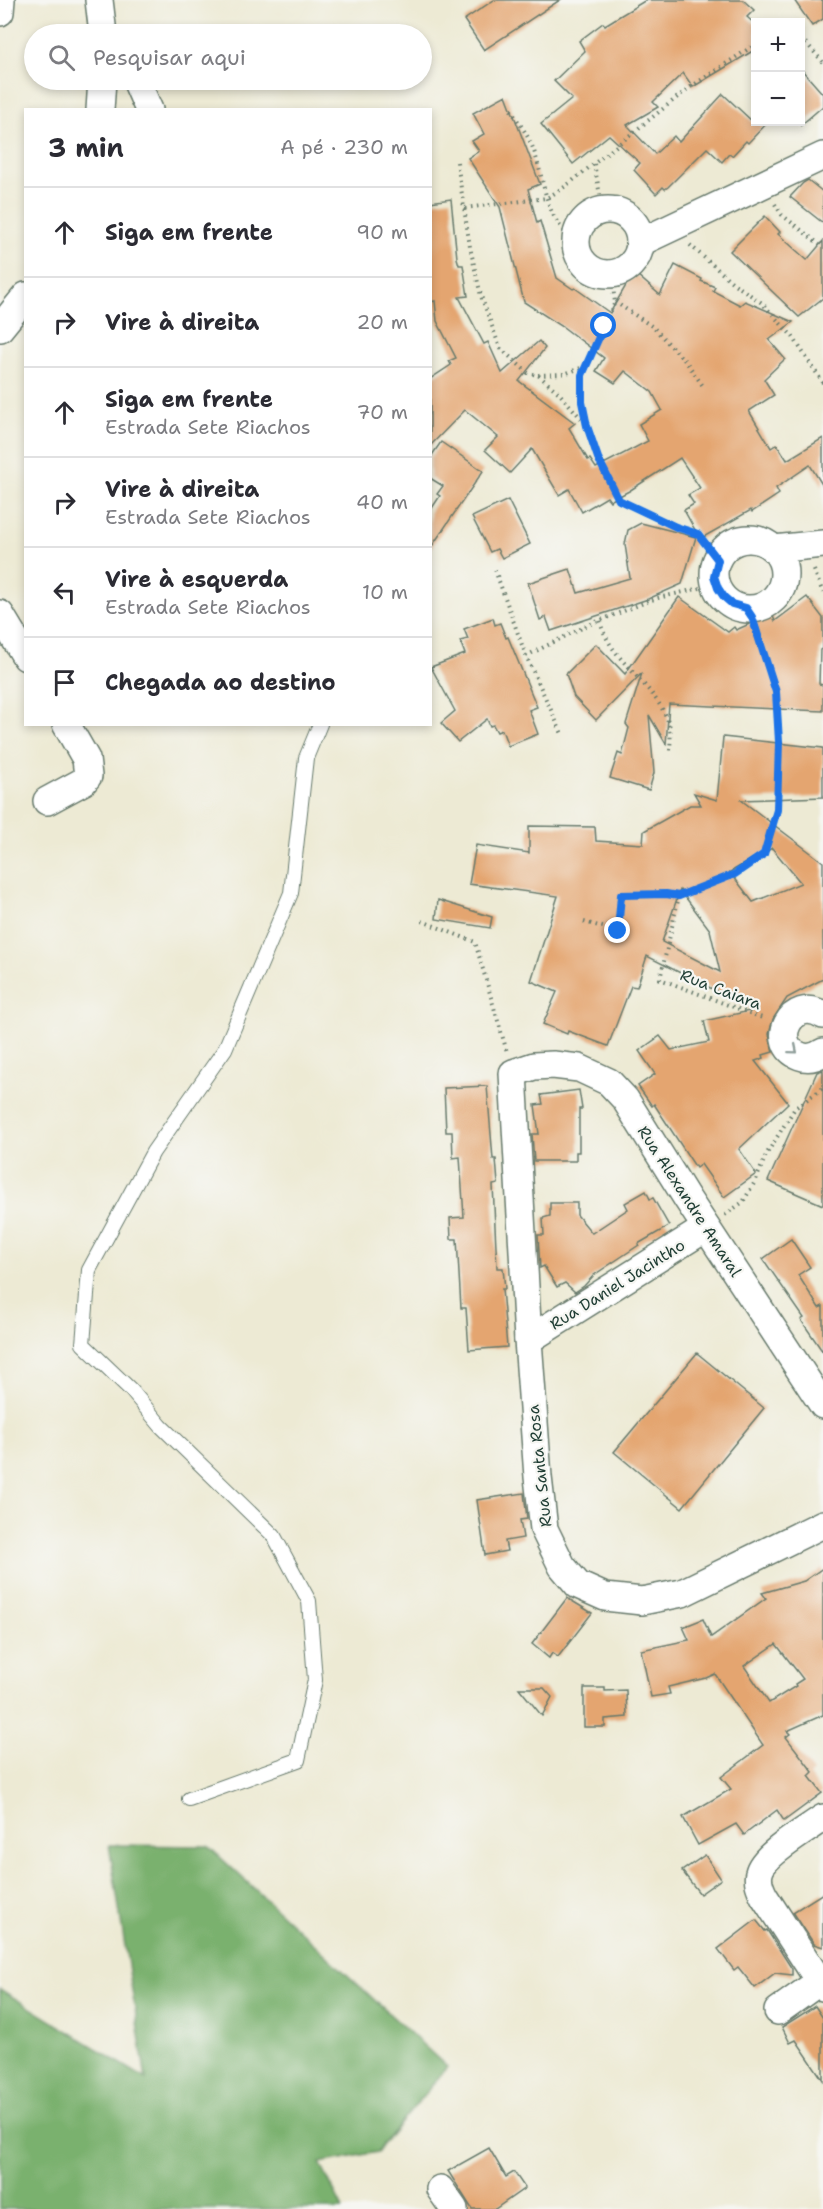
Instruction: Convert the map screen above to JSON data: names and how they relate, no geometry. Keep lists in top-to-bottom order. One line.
{"streets":{"street":["Rua Alexandre Amaral","Rua Daniel Jacintho","Rua Santa Rosa"],"path":["Rua Caiara"]},"crossings":[["Rua Alexandre Amaral","Rua Daniel Jacintho"],["Rua Alexandre Amaral","Rua Santa Rosa"],["Rua Daniel Jacintho","Rua Santa Rosa"]],"page":{"map_buttons":["+","−"],"search":"Pesquisar aqui","heading":["3 min","A pé · 230 m"],"list":[["Siga em frente","90 m"],["Vire à direita","20 m"],["Siga em frente","Estrada Sete Riachos","70 m"],["Vire à direita","Estrada Sete Riachos","40 m"],["Vire à esquerda","Estrada Sete Riachos","10 m"],"Chegada ao destino"]}}
